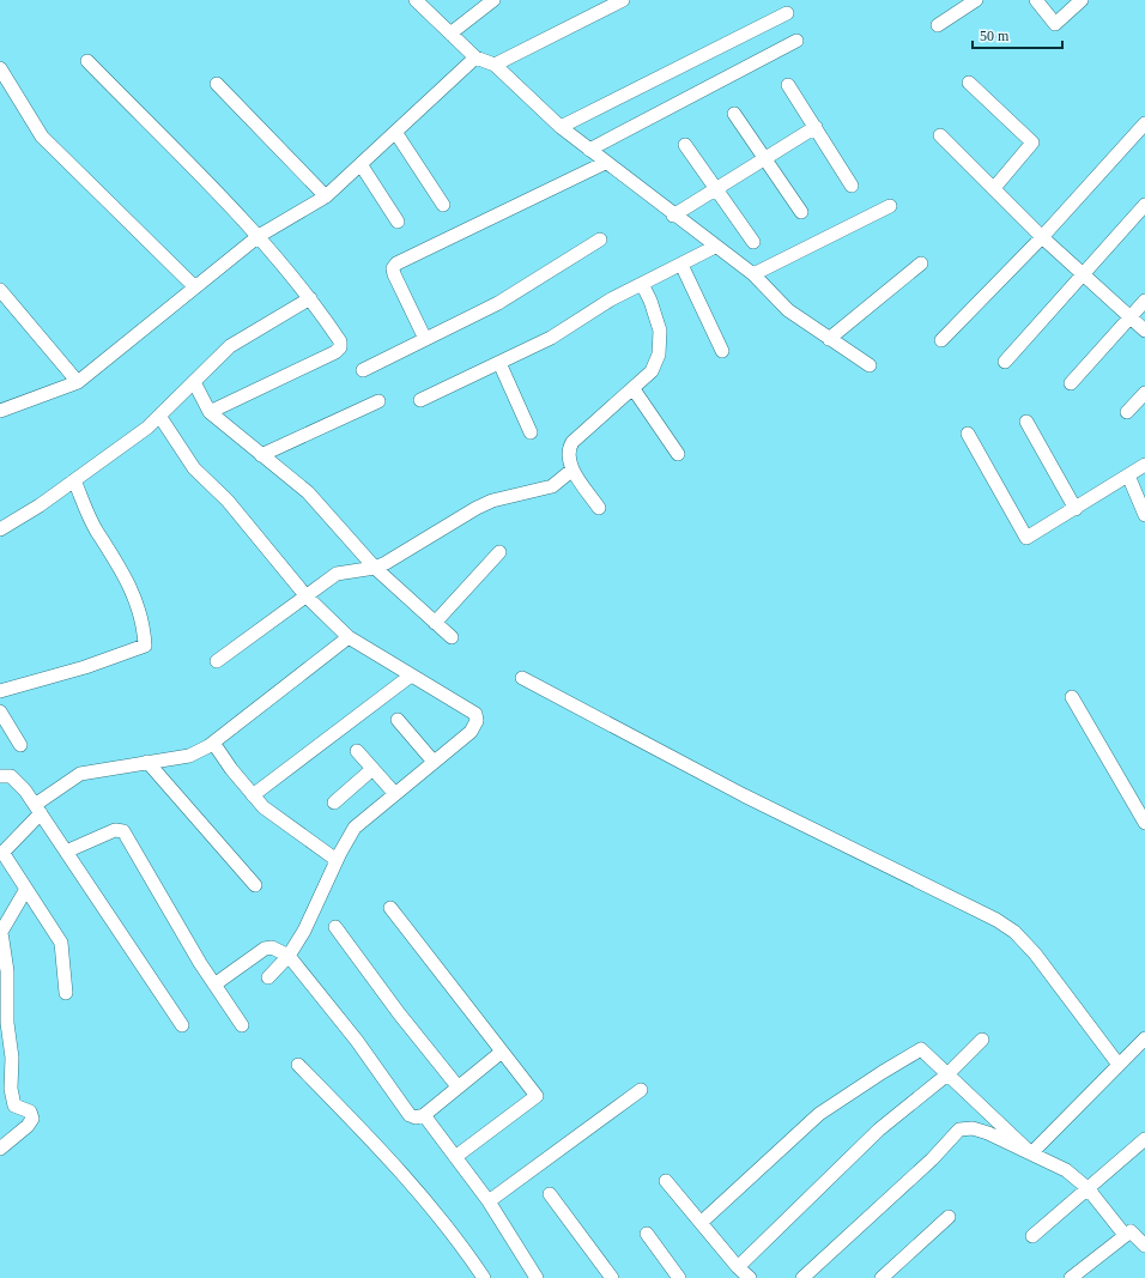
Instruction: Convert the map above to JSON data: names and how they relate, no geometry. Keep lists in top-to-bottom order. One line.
{"scale_bar":"50 m"}
